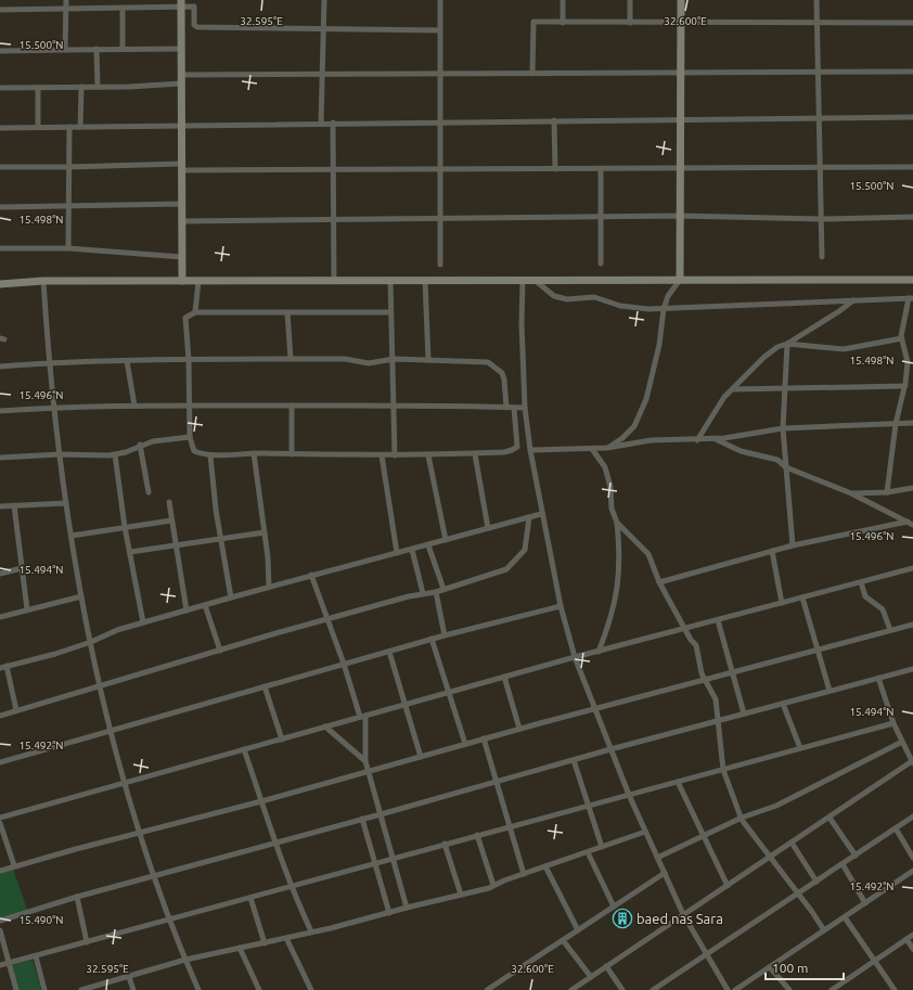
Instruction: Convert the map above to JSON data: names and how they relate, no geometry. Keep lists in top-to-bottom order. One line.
{"places":{"building":["baed nas Sara"]},"scale_bar":"100 m","coordinates":["32.595°E","32.600°E","15.500°N","15.498°N","15.496°N","15.494°N","15.492°N","15.490°N"]}
